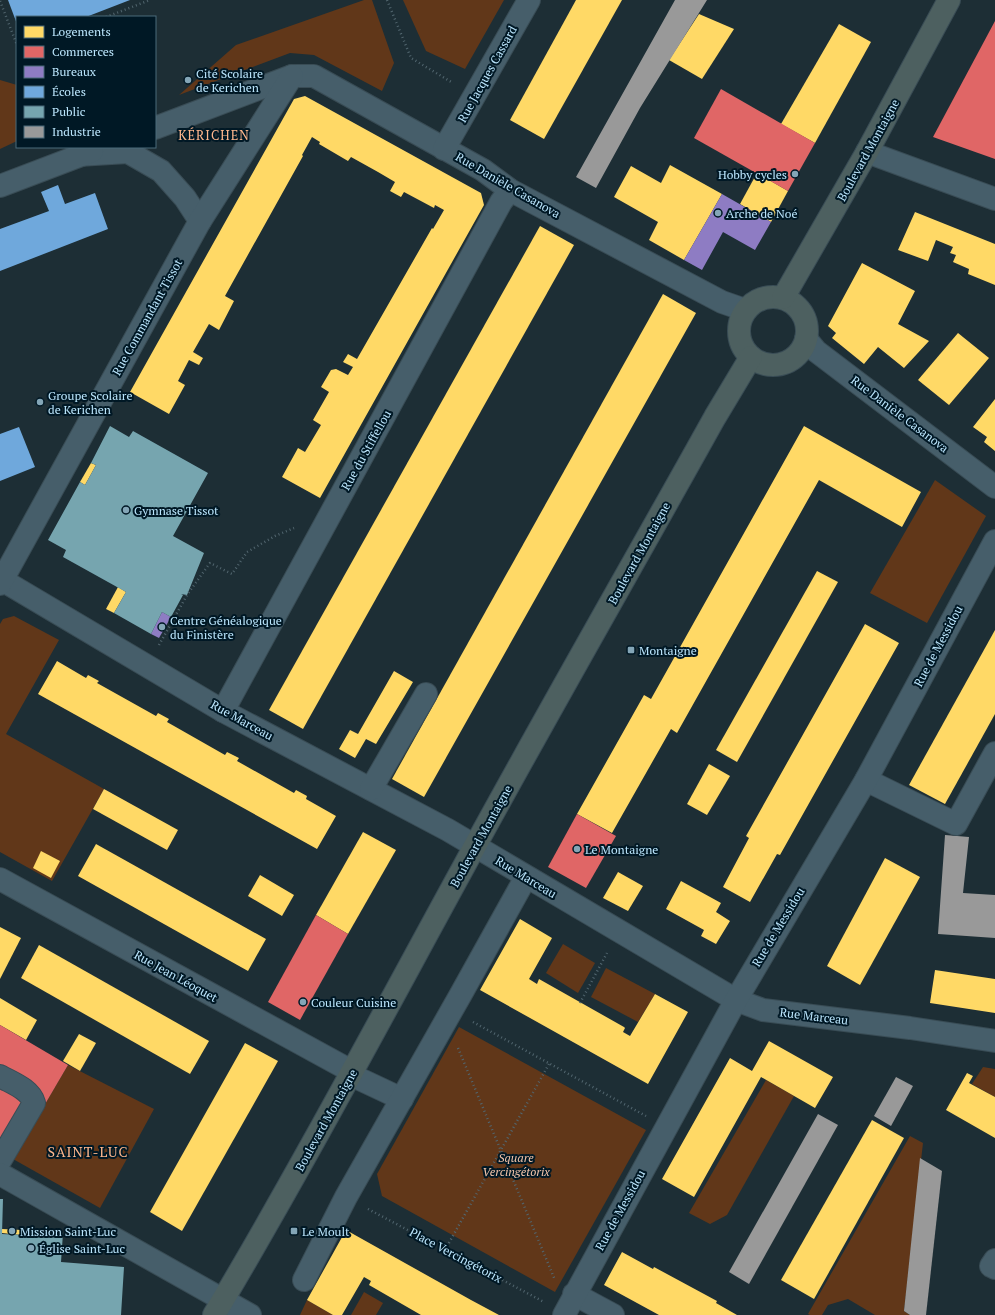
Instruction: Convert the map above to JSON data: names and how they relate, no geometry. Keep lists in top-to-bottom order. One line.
{"streets":{"main road":["Boulevard Montaigne"],"street":["Rue Jacques Cassard","Rue Danièle Casanova","Rue Commandant Tissot","Rue du Stiffellou","Rue de Messidou","Rue Marceau","Rue Jean Léoquet"],"path":["Place Vercingétorix"]},"crossings":[["Rue Jacques Cassard","Rue Danièle Casanova"],["Boulevard Montaigne","Rue Danièle Casanova"],["Boulevard Montaigne","Rue Marceau"],["Boulevard Montaigne","Rue Jean Léoquet"],["Rue Danièle Casanova","Rue Commandant Tissot"],["Rue Danièle Casanova","Rue du Stiffellou"],["Rue Commandant Tissot","Rue Marceau"],["Rue du Stiffellou","Rue Marceau"],["Rue de Messidou","Rue Marceau"],["Rue de Messidou","Place Vercingétorix"]],"districts":["KÉRICHEN","SAINT-LUC"],"parks":["Square Vercingétorix"],"places":{"other":["Cité Scolaire de Kerichen","Hobby cycles","Arche de Noé","Groupe Scolaire de Kerichen","Gymnase Tissot","Centre Généalogique du Finistère","Le Montaigne","Couleur Cuisine","Mission Saint-Luc","Église Saint-Luc"],"transit":["Montaigne","Le Moult"]},"legend":["Logements","Commerces","Bureaux","Écoles","Public","Industrie"]}
